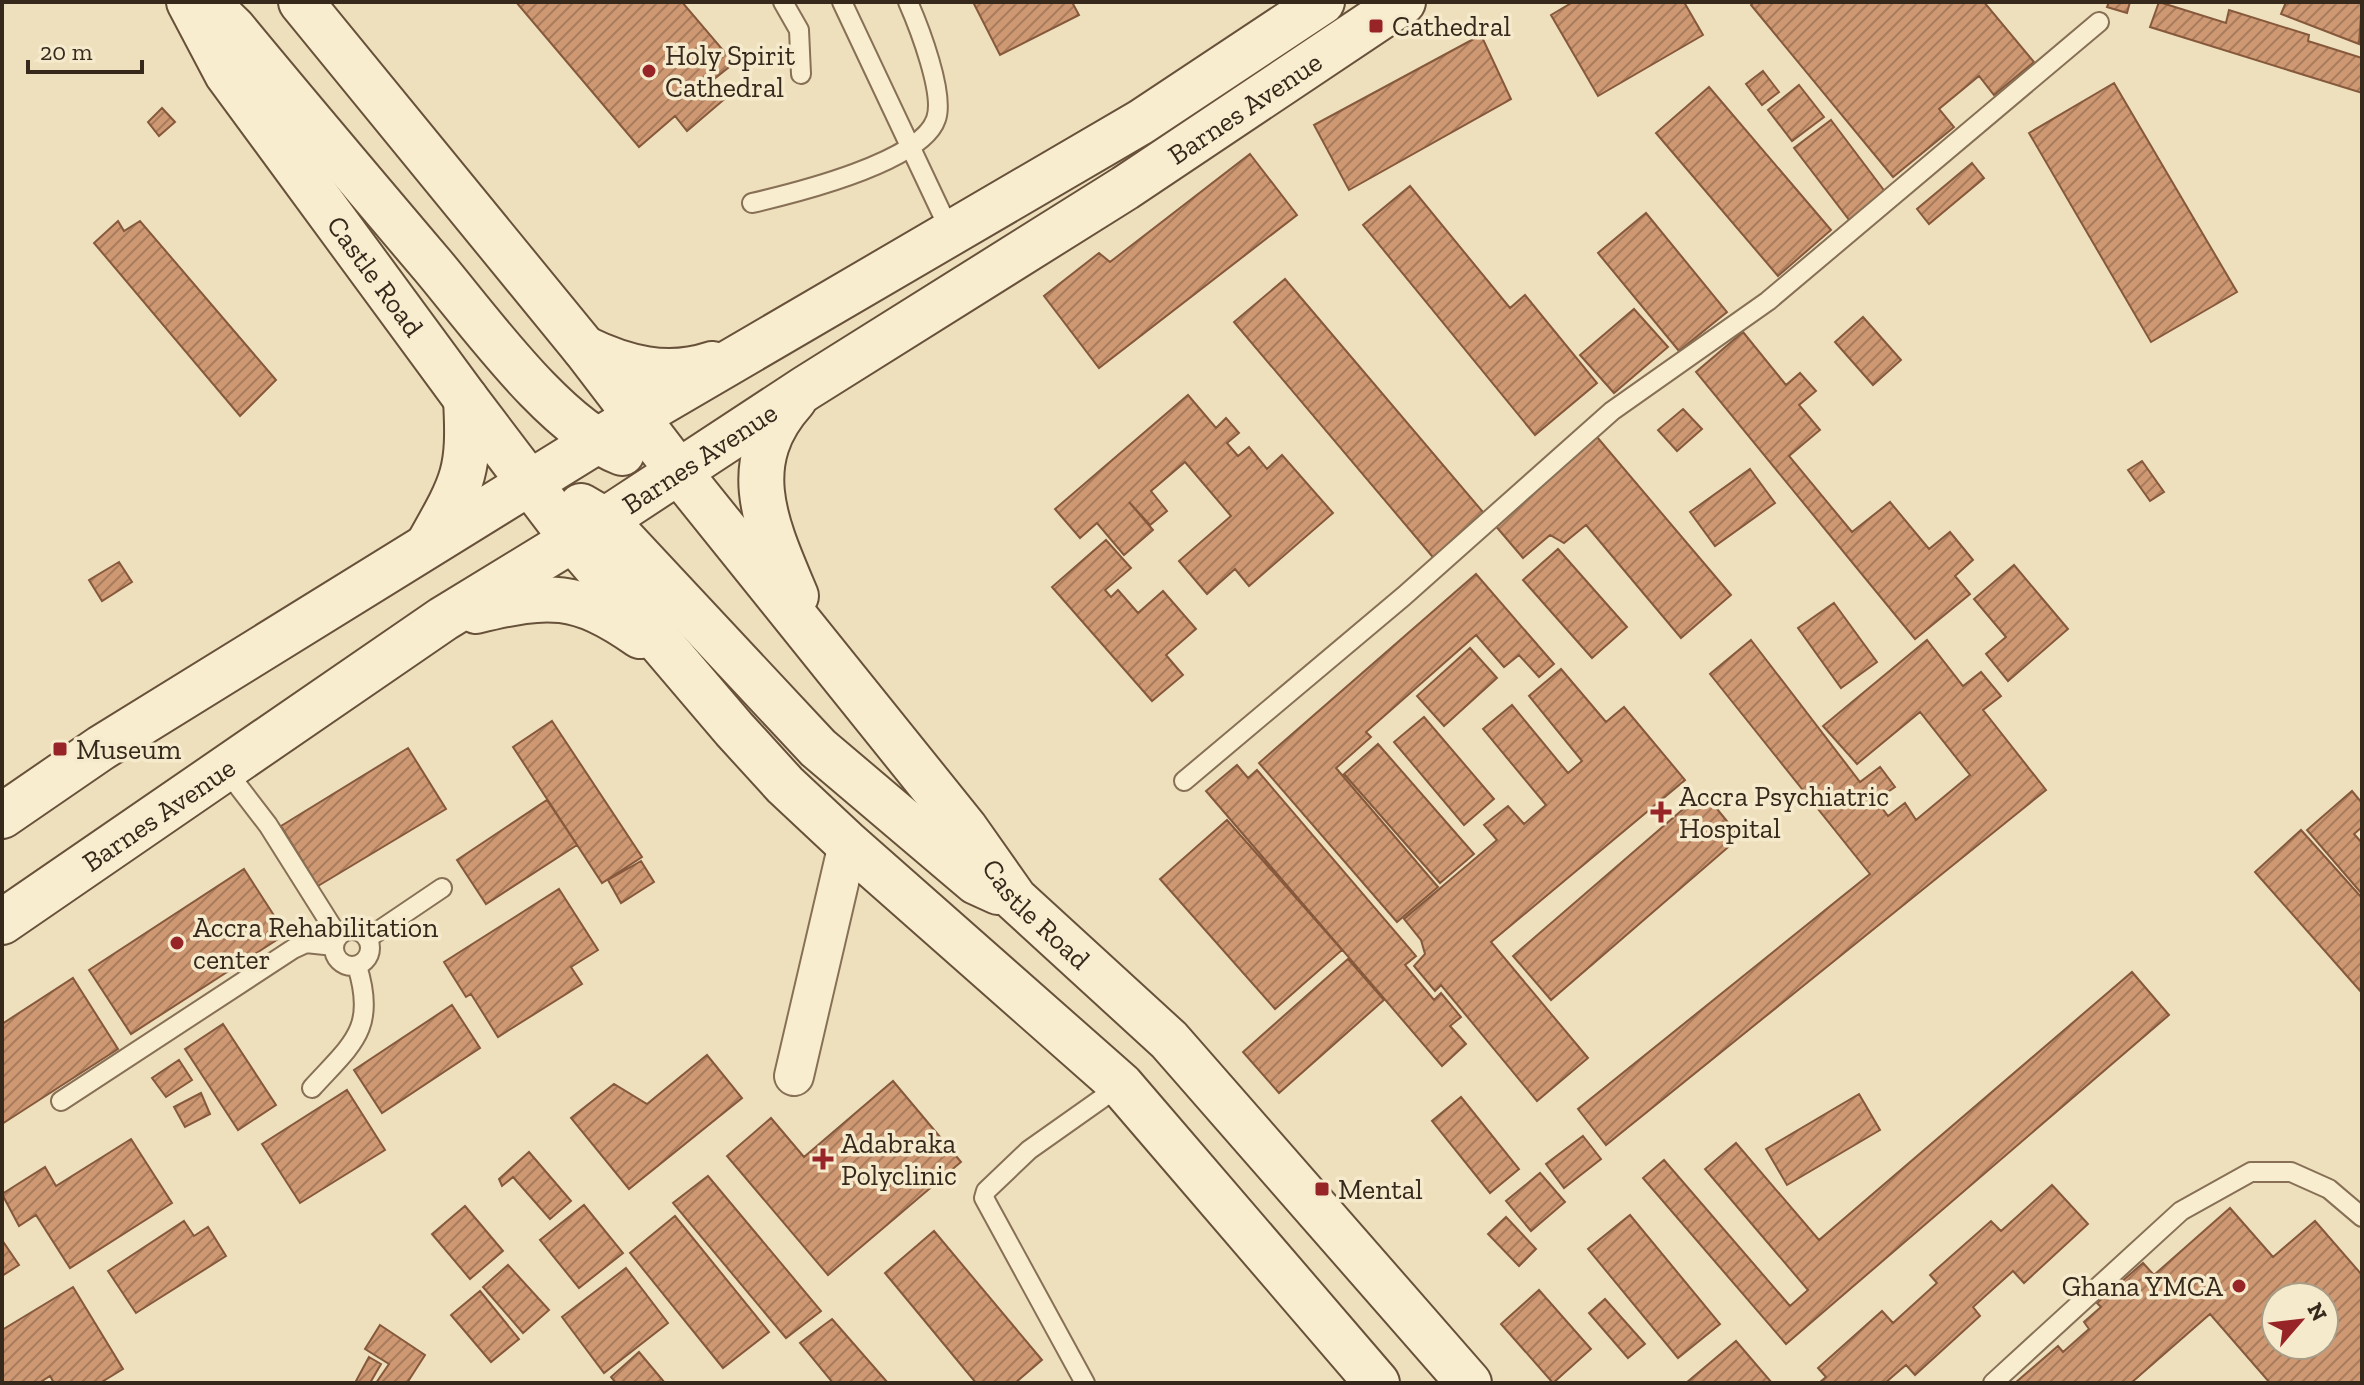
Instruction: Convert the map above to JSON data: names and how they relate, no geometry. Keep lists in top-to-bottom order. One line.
{"streets":{"main road":["Barnes Avenue","Castle Road"]},"crossings":[["Barnes Avenue","Castle Road"]],"places":{"transit":["Cathedral","Museum","Mental"],"other":["Holy Spirit Cathedral","Accra Rehabilitation center","Ghana YMCA"],"health":["Accra Psychiatric Hospital","Adabraka Polyclinic"]},"scale_bar":"20 m","north":"top right"}
